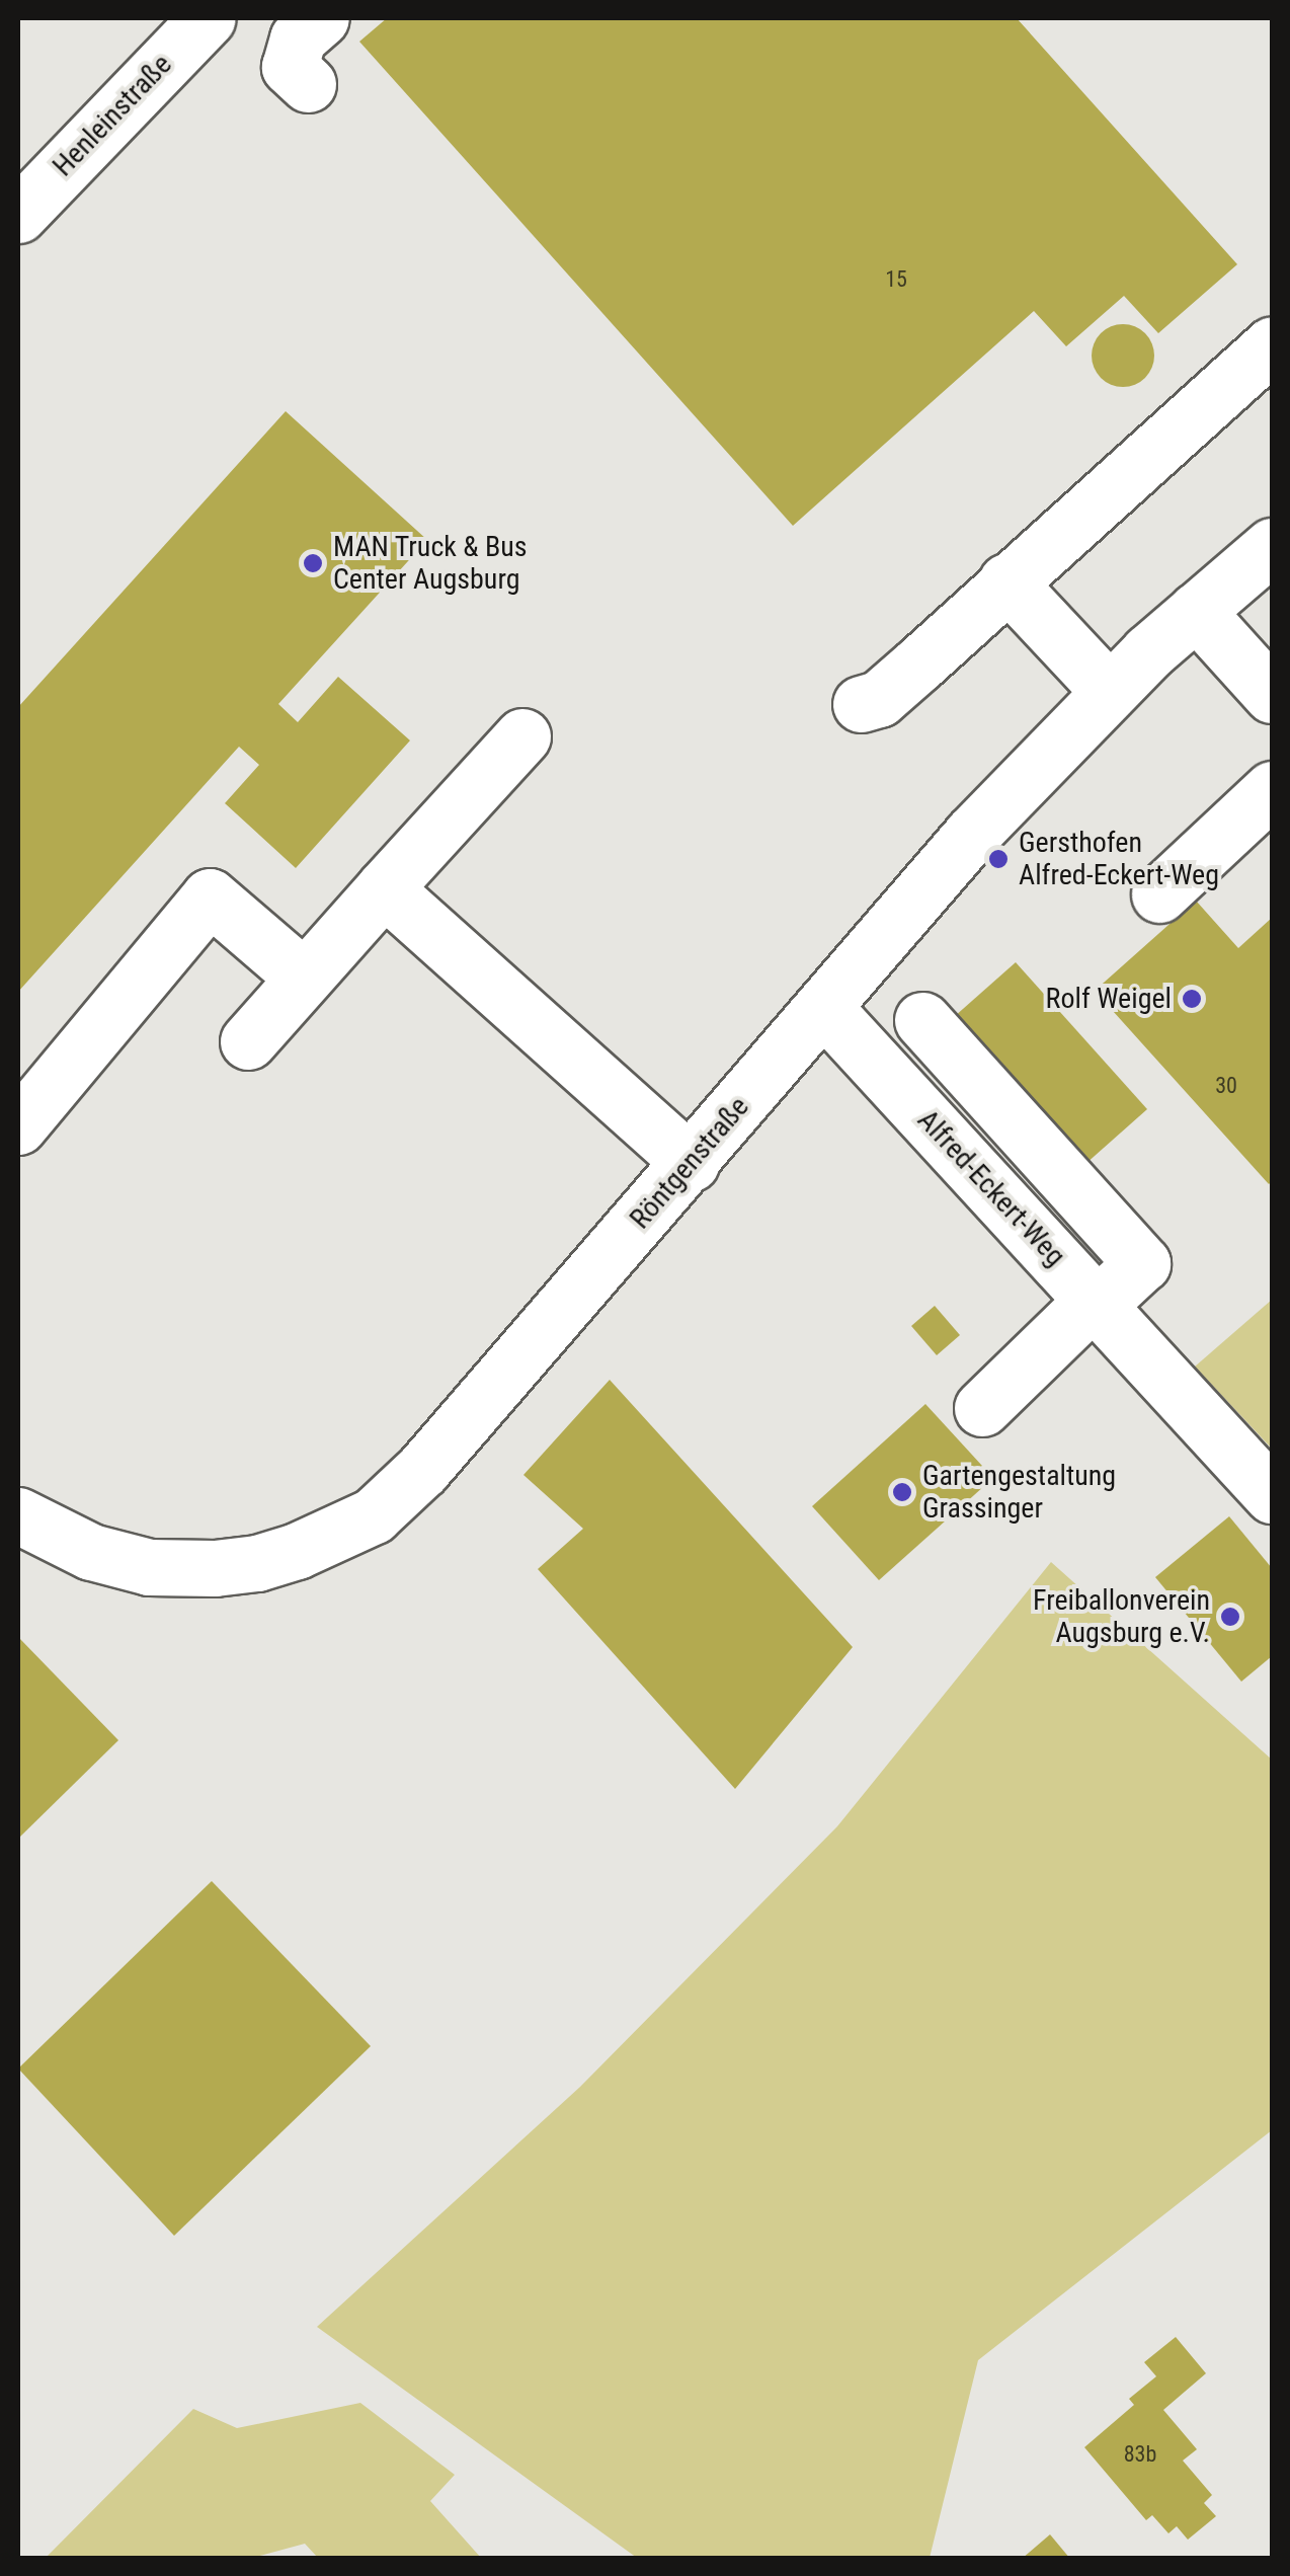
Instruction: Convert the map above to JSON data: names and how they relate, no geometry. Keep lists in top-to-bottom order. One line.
{"streets":{"street":["Henleinstraße","Röntgenstraße","Alfred-Eckert-Weg"]},"crossings":[["Röntgenstraße","Alfred-Eckert-Weg"]],"places":["MAN Truck & Bus Center Augsburg","Gersthofen Alfred-Eckert-Weg","Rolf Weigel","Gartengestaltung Grassinger","Freiballonverein Augsburg e.V."],"house_numbers":["15","30","83b"]}
